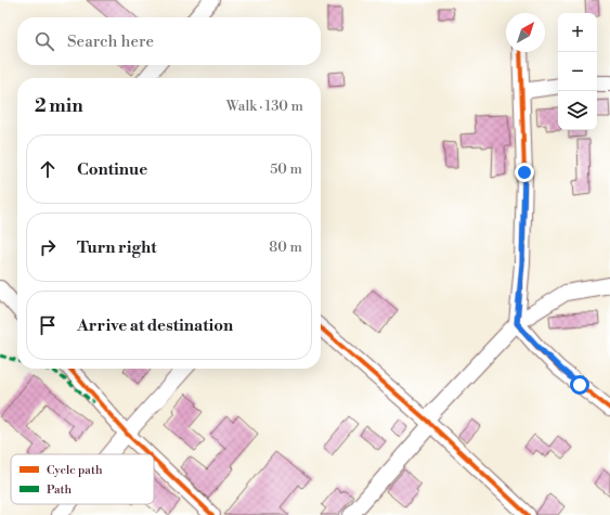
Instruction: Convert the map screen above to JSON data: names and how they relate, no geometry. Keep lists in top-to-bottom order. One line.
{"legend":["Cycle path","Path"],"north":"top right","page":{"map_buttons":["+","−"],"search":"Search here","heading":["2 min","Walk · 130 m"],"list":[["Continue","50 m"],["Turn right","80 m"],"Arrive at destination"]}}
